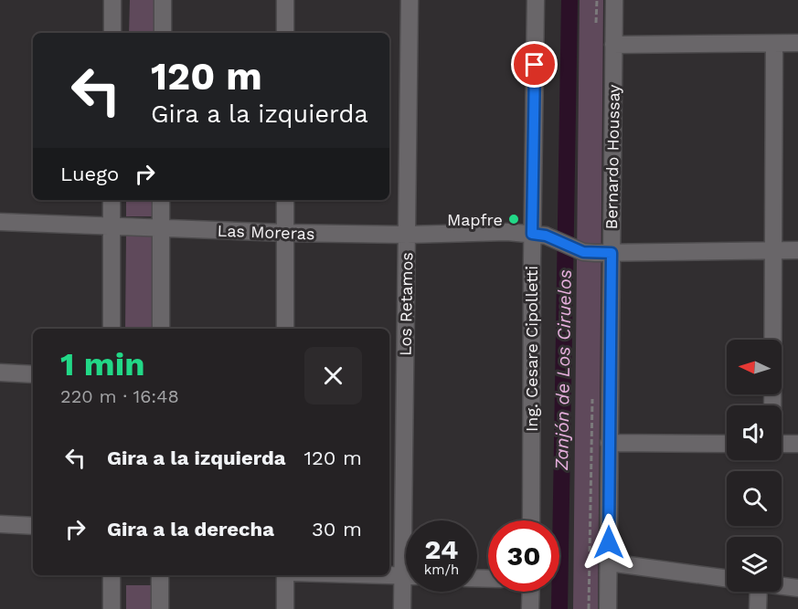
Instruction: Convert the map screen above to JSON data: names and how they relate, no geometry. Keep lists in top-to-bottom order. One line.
{"streets":{"street":["Bernardo Houssay","Las Moreras","Los Retamos","Ing. Cesare Cipolletti"]},"crossings":[["Las Moreras","Los Retamos"],["Las Moreras","Ing. Cesare Cipolletti"]],"water":["Zanjón de Los Ciruelos"],"places":["Mapfre"],"north":"left","page":{"turn":["120 m","Gira a la izquierda"],"then":"Luego","heading":["1 min","220 m · 16:48"],"list":[{"name":"Gira a la izquierda","value":"120 m"},{"name":"Gira a la derecha","value":"30 m"}],"speed":"24 km/h","limit":"30"}}
